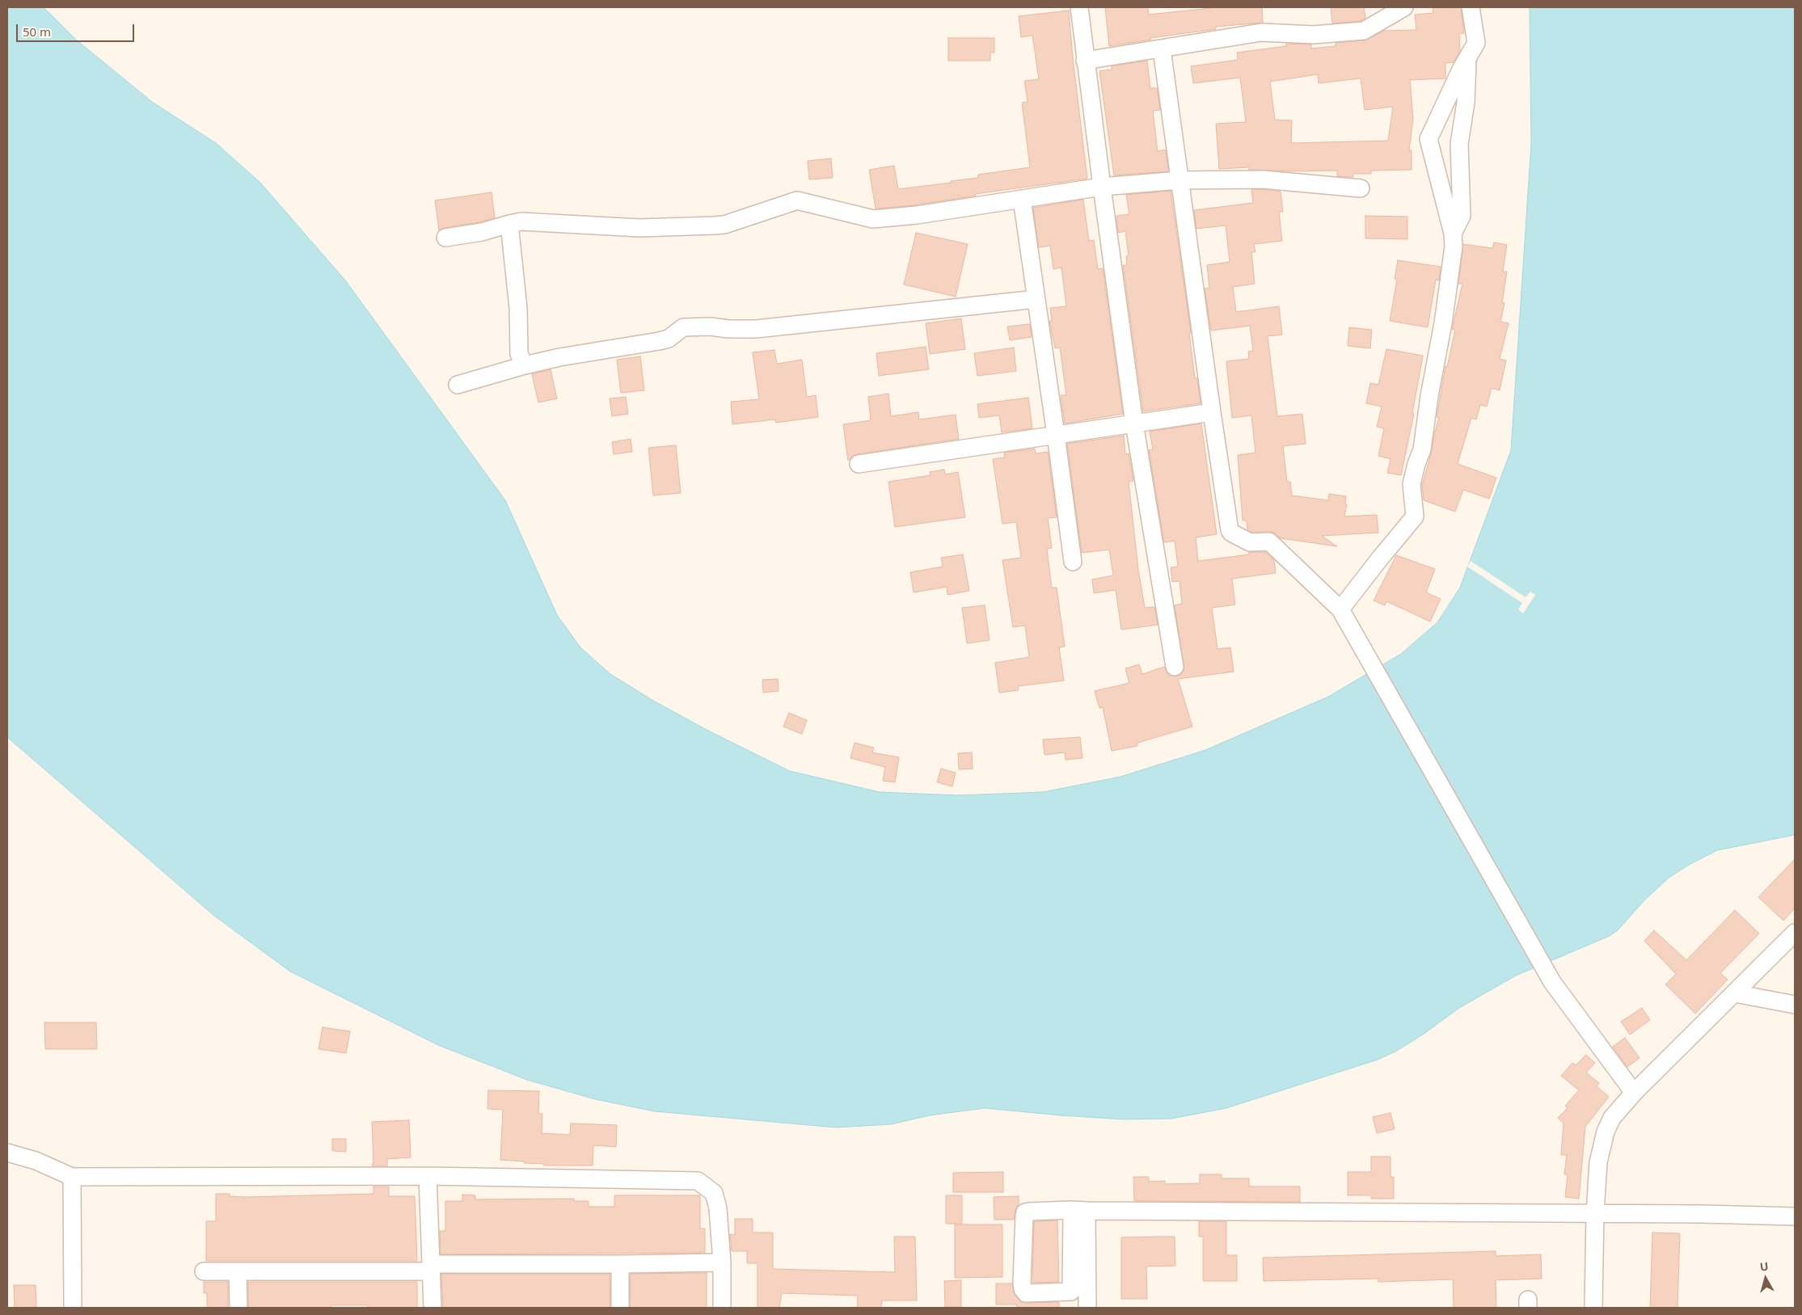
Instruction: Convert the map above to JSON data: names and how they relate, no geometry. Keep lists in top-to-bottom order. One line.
{"scale_bar":"50 m","north":"top"}
